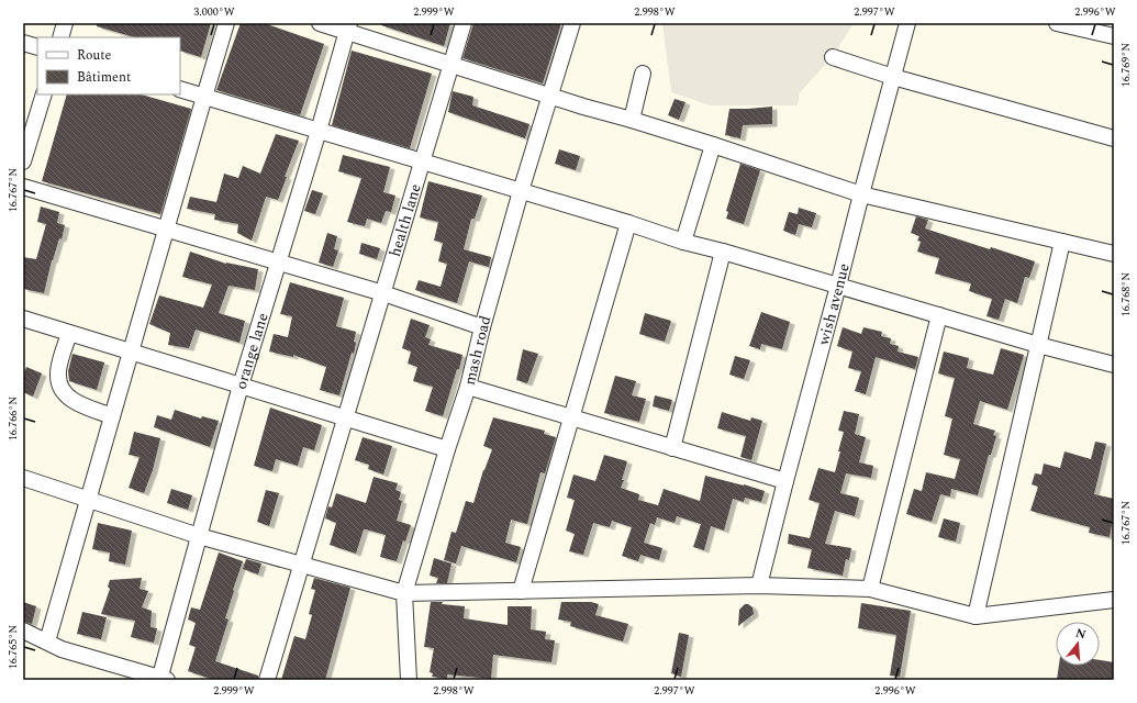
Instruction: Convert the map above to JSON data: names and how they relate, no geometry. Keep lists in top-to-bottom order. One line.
{"streets":{"street":["health lane","wish avenue","orange lane","mash road"]},"legend":["Route","Bâtiment"],"north":"top","coordinates":["3.000°W","2.999°W","2.998°W","2.997°W","2.996°W","16.769°N","16.767°N","16.768°N","16.766°N","16.765°N"]}
